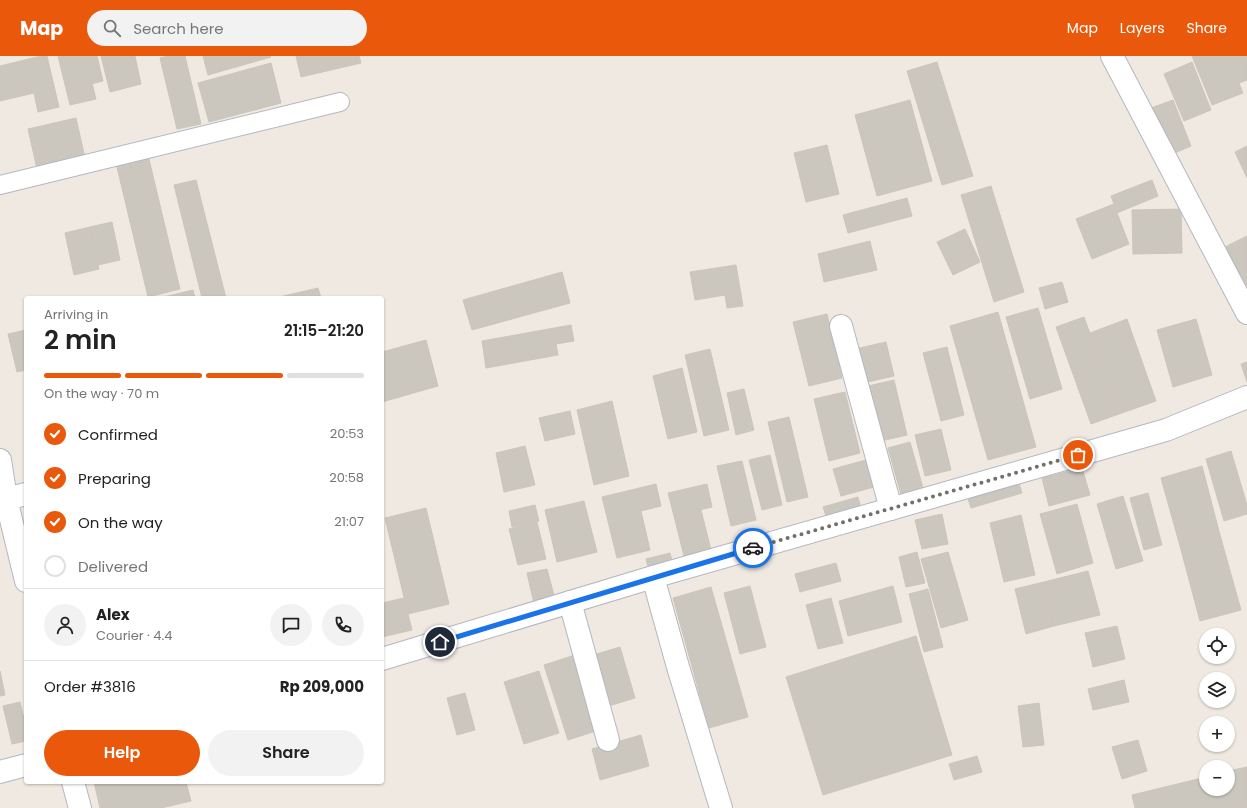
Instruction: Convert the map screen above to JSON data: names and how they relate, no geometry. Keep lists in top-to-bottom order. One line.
{"page":{"header":"Map","search":"Search here","nav":["Map","Layers","Share"],"heading":["2 min","Arriving in","21:15–21:20"],"panel":["Alex","Courier · 4.4","Order #3816","Rp 209,000"],"bar":"On the way · 70 m","list":[["Confirmed","20:53"],["Preparing","20:58"],["On the way","21:07"],"Delivered"],"map_buttons":["+","−"],"buttons":["Help","Share"]}}
